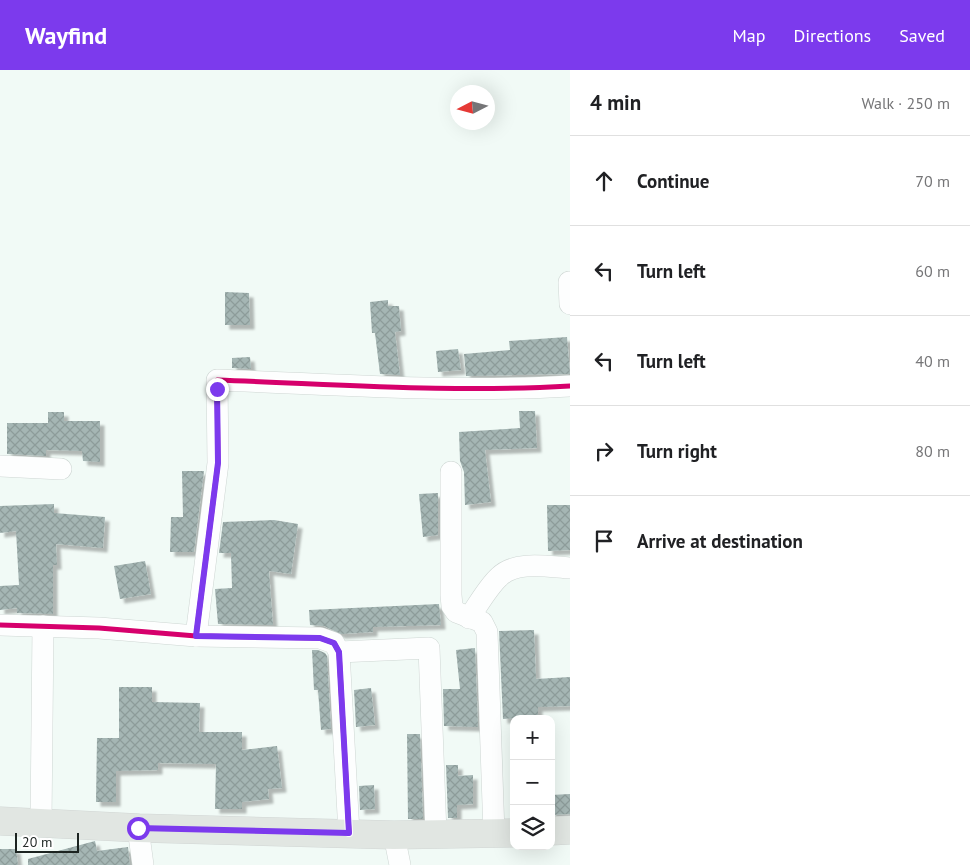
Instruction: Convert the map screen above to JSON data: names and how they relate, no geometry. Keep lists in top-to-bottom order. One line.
{"scale_bar":"20 m","north":"left","page":{"header":"Wayfind","nav":["Map","Directions","Saved"],"heading":["4 min","Walk · 250 m"],"list":[["Continue","70 m"],["Turn left","60 m"],["Turn left","40 m"],["Turn right","80 m"],"Arrive at destination"],"map_buttons":["+","−"],"scale":"20 m"}}
